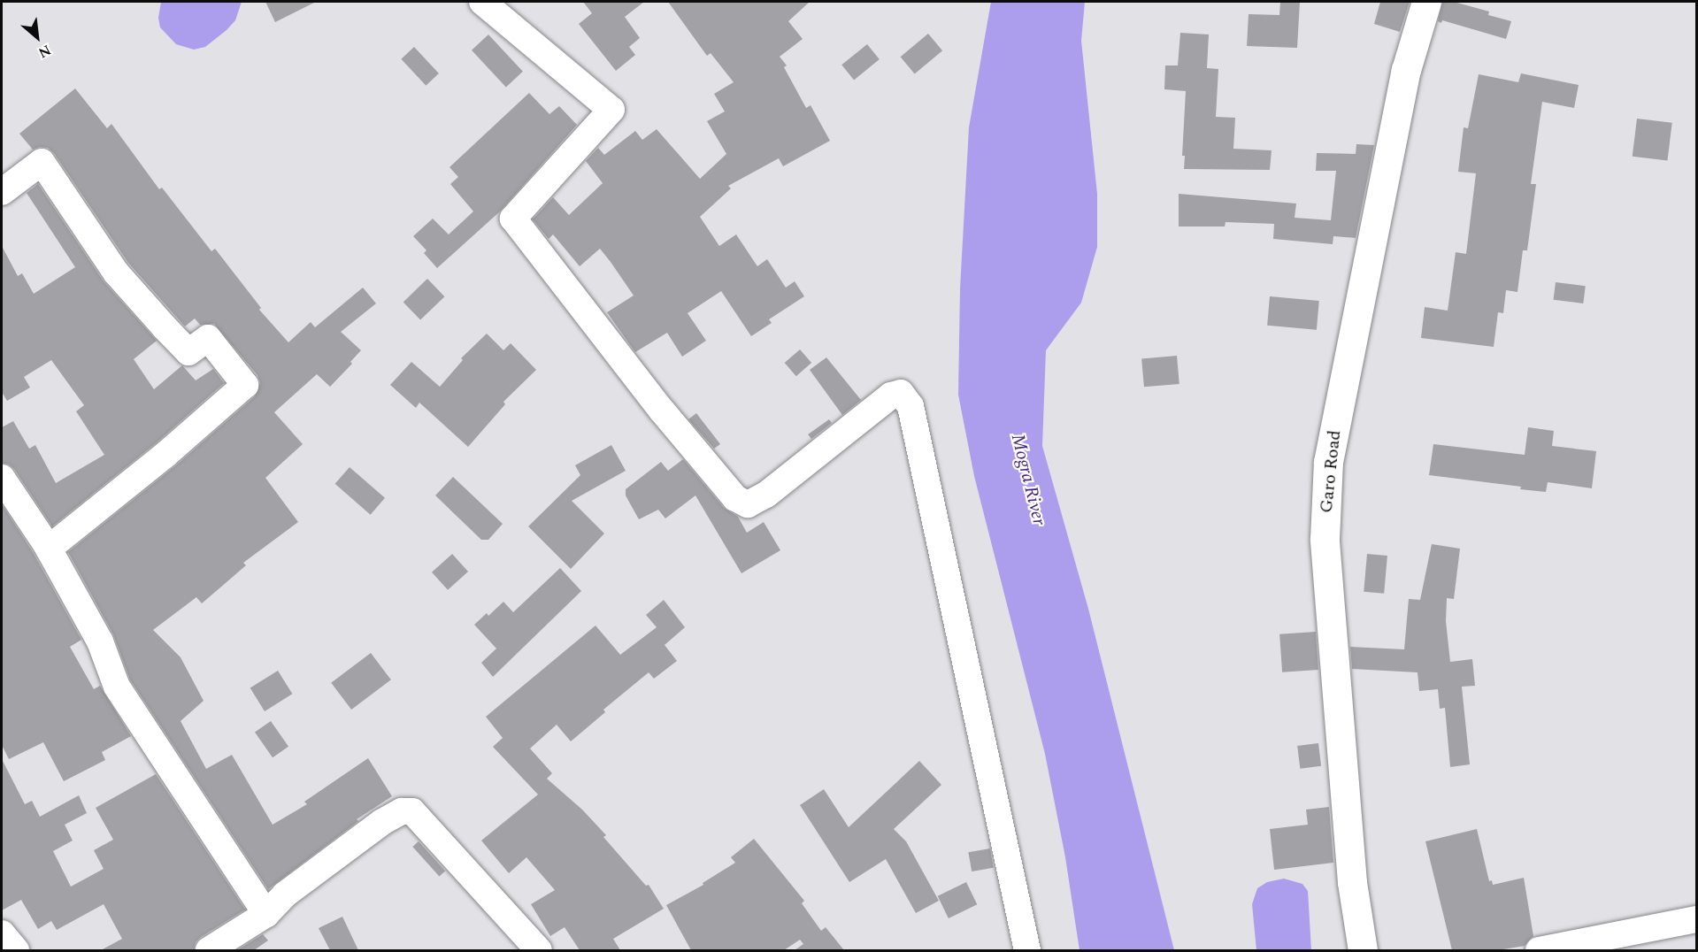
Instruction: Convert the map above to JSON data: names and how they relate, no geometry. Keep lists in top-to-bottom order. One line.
{"streets":{"street":["Garo Road"]},"water":["Mogra River"],"north":"bottom right"}
